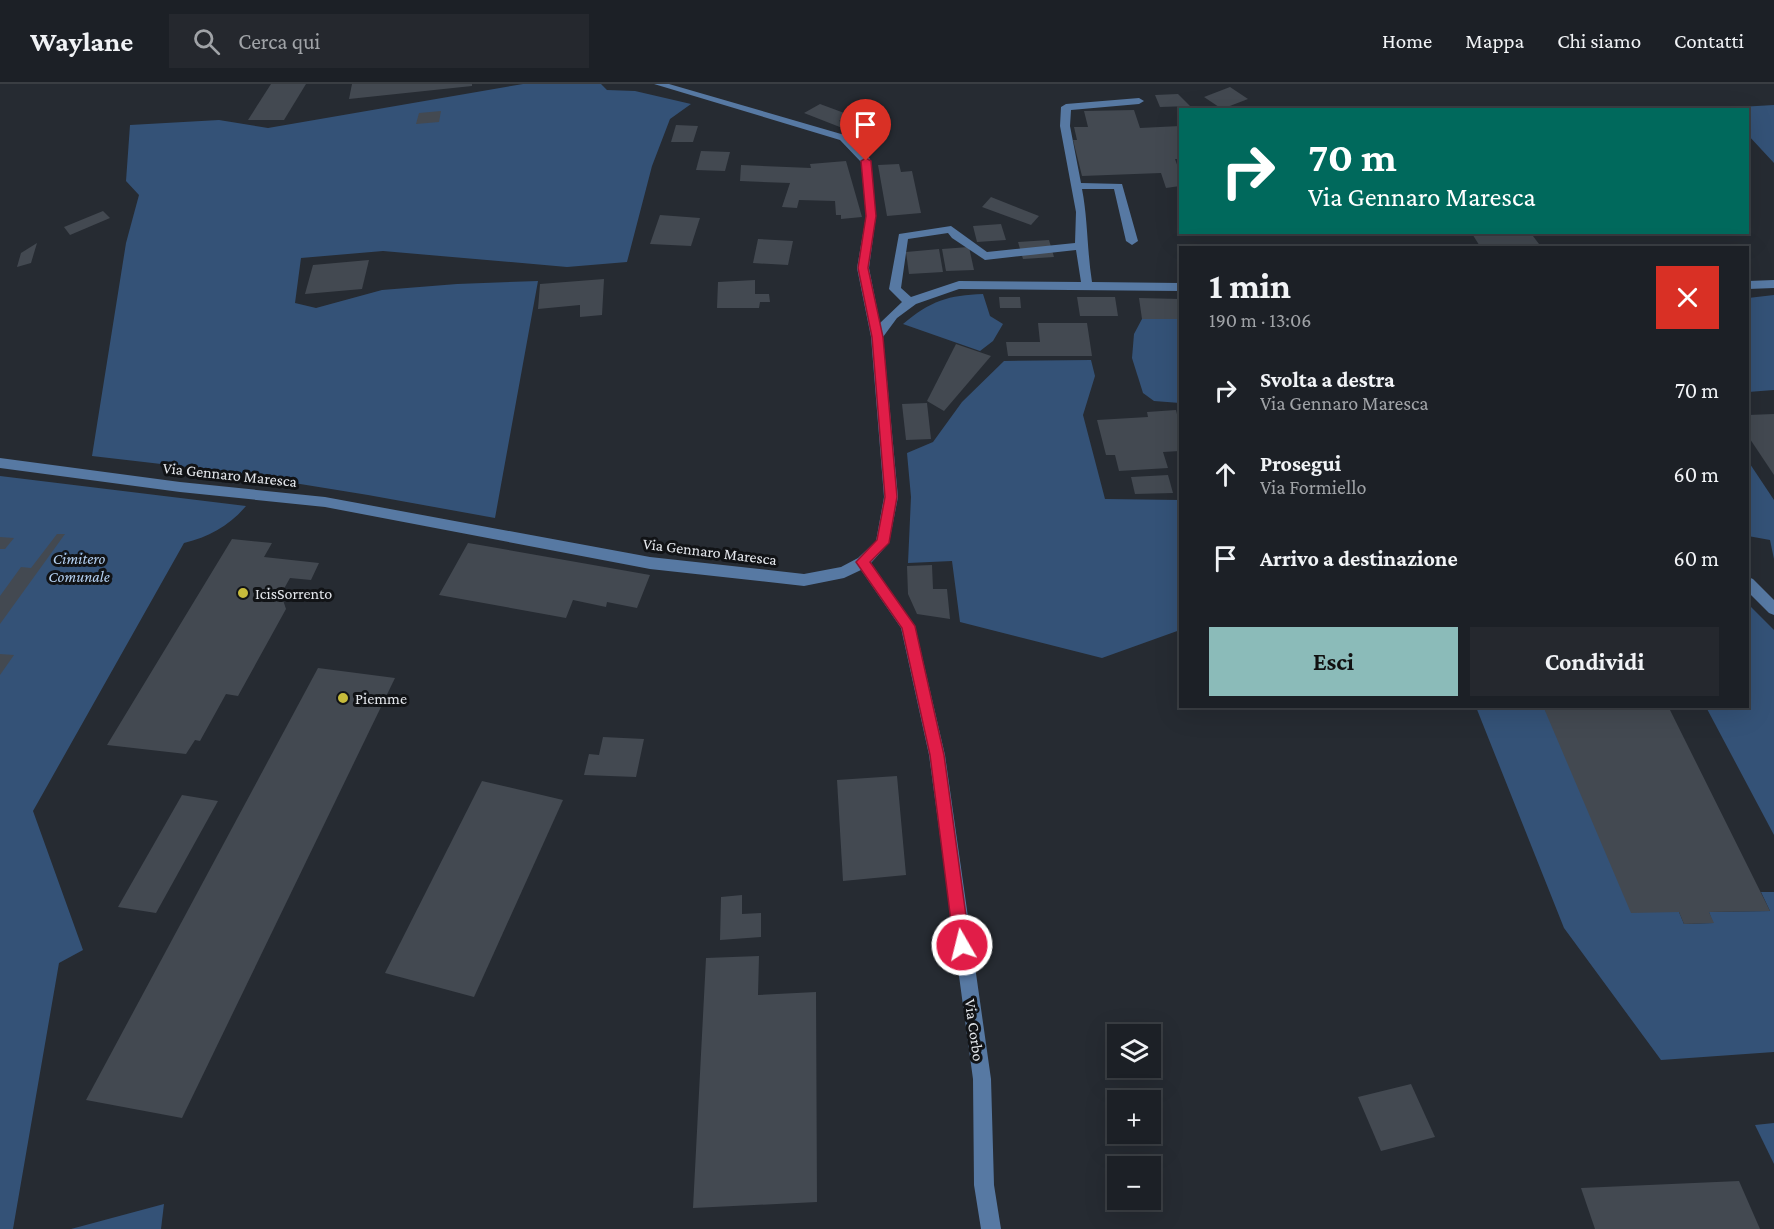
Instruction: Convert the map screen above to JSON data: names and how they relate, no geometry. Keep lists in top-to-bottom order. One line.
{"streets":{"street":["Via Gennaro Maresca","Via Corbo"]},"crossings":[["Via Gennaro Maresca","Via Corbo"]],"parks":["Cimitero Comunale"],"places":["IcisSorrento","Piemme"],"page":{"header":"Waylane","search":"Cerca qui","nav":["Home","Mappa","Chi siamo","Contatti"],"turn":["70 m","Via Gennaro Maresca"],"heading":["1 min","190 m · 13:06"],"list":[{"name":"Svolta a destra","note":"Via Gennaro Maresca","value":"70 m"},{"name":"Prosegui","note":"Via Formiello","value":"60 m"},{"name":"Arrivo a destinazione","value":"60 m"}],"buttons":["Esci","Condividi"],"map_buttons":["+","−"]}}
